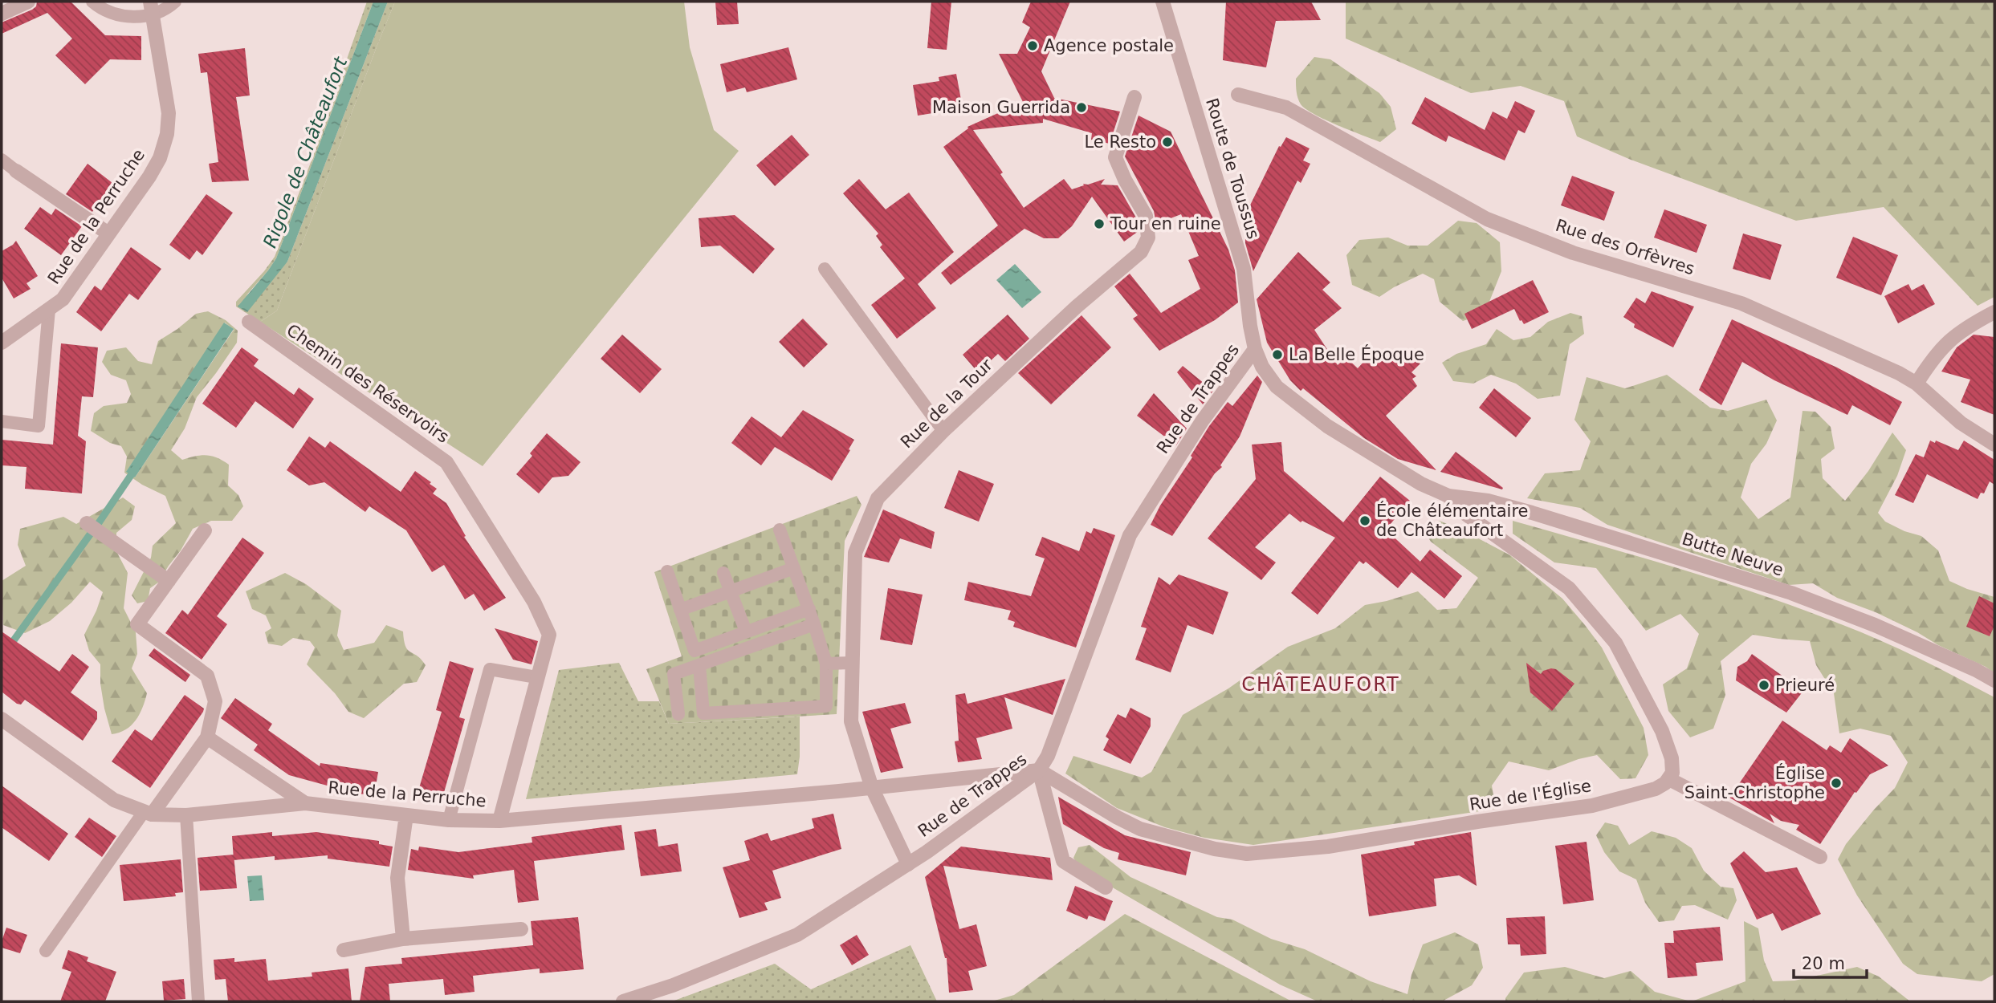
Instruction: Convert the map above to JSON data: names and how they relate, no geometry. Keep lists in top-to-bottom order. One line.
{"streets":{"street":["Route de Toussus","Rue de la Perruche","Rue des Orfèvres","Chemin des Réservoirs","Rue de Trappes","Rue de la Tour","Butte Neuve","Rue de l'Église"]},"crossings":[["Route de Toussus","Rue de Trappes"],["Route de Toussus","Butte Neuve"],["Rue de la Perruche","Chemin des Réservoirs"],["Rue de la Perruche","Rue de la Tour"],["Rue de Trappes","Rue de la Tour"],["Rue de Trappes","Rue de l'Église"]],"districts":["CHÂTEAUFORT"],"water":["Rigole de Châteaufort"],"places":["Agence postale","Maison Guerrida","Le Resto","Tour en ruine","La Belle Époque","École élémentaire de Châteaufort","Prieuré","Église Saint-Christophe"],"scale_bar":"20 m"}
